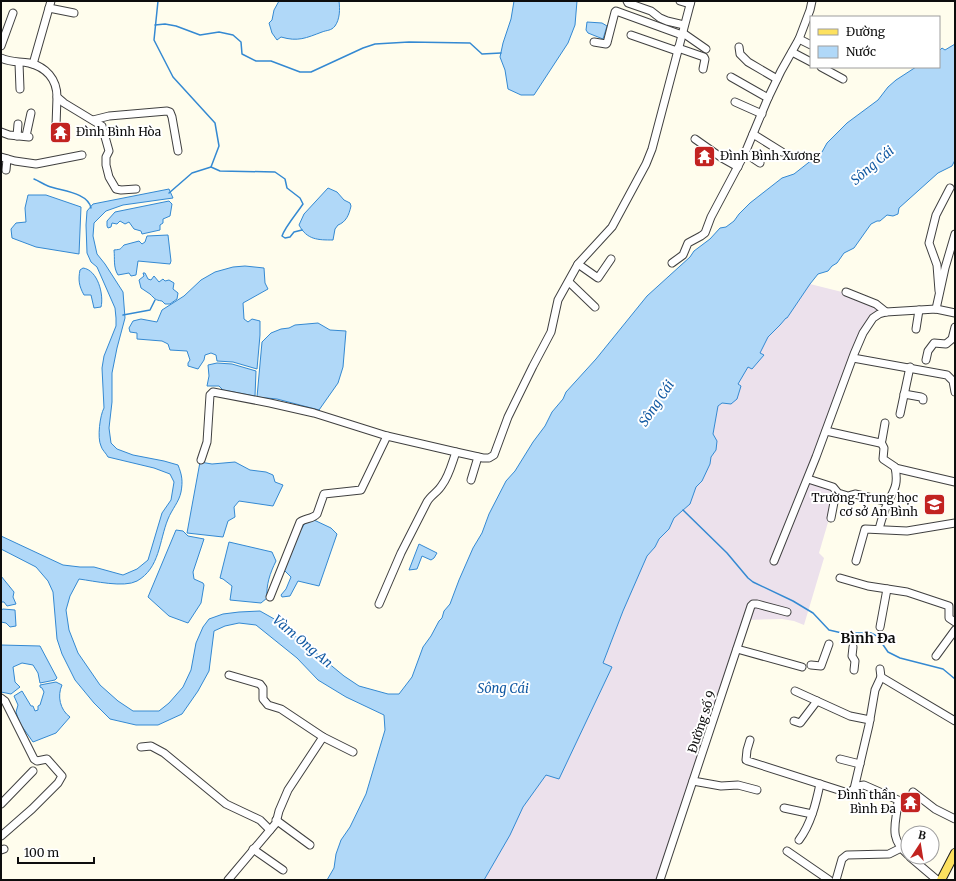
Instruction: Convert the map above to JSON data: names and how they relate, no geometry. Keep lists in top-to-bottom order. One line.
{"streets":{"street":["Đường số 9"]},"districts":["Bình Đa"],"water":["Sông Cái","Vàm Ong An"],"places":{"temple":["Đình Bình Hòa","Đình Bình Xương","Đình thần Bình Đa"],"school or university":["Trường Trung học cơ sở An Bình"]},"legend":["Đường","Nước"],"scale_bar":"100 m","north":"top"}
